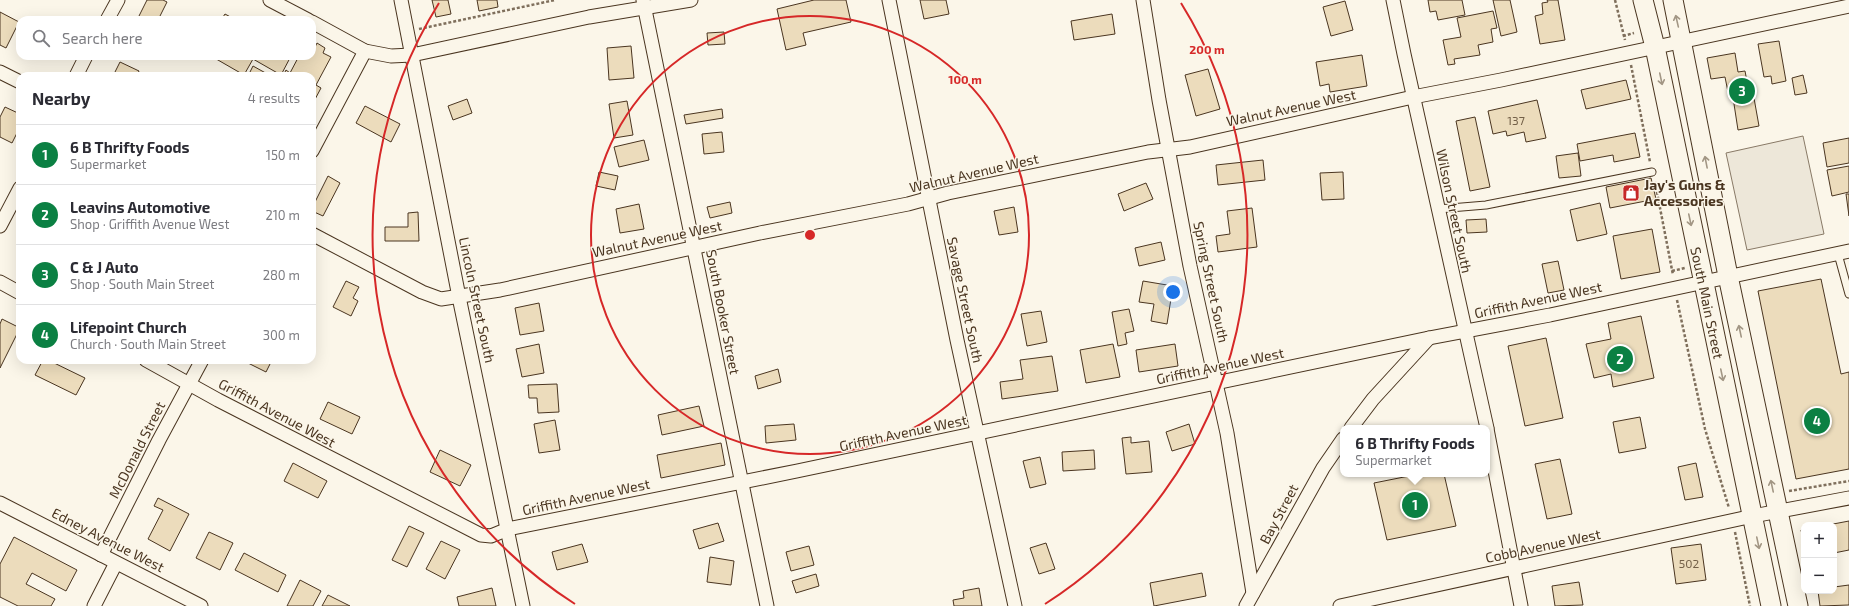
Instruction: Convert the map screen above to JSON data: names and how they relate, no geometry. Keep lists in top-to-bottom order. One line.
{"streets":{"street":["Walnut Avenue West","Wilson Street South","Spring Street South","Lincoln Street South","Savage Street South","Griffith Avenue West","South Main Street","South Booker Street","McDonald Street","Bay Street","Edney Avenue West","Cobb Avenue West"]},"crossings":[["Walnut Avenue West","Wilson Street South"],["Walnut Avenue West","Spring Street South"],["Walnut Avenue West","Lincoln Street South"],["Walnut Avenue West","Savage Street South"],["Walnut Avenue West","South Main Street"],["Walnut Avenue West","South Booker Street"],["Wilson Street South","Griffith Avenue West"],["Wilson Street South","Cobb Avenue West"],["Spring Street South","Griffith Avenue West"],["Spring Street South","Bay Street"],["Lincoln Street South","Griffith Avenue West"],["Savage Street South","Griffith Avenue West"],["Griffith Avenue West","South Main Street"],["Griffith Avenue West","South Booker Street"],["Griffith Avenue West","McDonald Street"],["South Main Street","Cobb Avenue West"],["McDonald Street","Edney Avenue West"]],"places":{"shop":["Jay's Guns & Accessories"]},"house_numbers":["137","502"],"page":{"search":"Search here","heading":["Nearby","4 results"],"pins":["3","2","4","1"],"list":[{"mark":"1","name":"6 B Thrifty Foods","note":"Supermarket","value":"150 m"},{"mark":"2","name":"Leavins Automotive","note":"Shop · Griffith Avenue West","value":"210 m"},{"mark":"3","name":"C & J Auto","note":"Shop · South Main Street","value":"280 m"},{"mark":"4","name":"Lifepoint Church","note":"Church · South Main Street","value":"300 m"}],"popup":["6 B Thrifty Foods","Supermarket"],"map_buttons":["+","−"]},"rings":["200 m","100 m"]}
